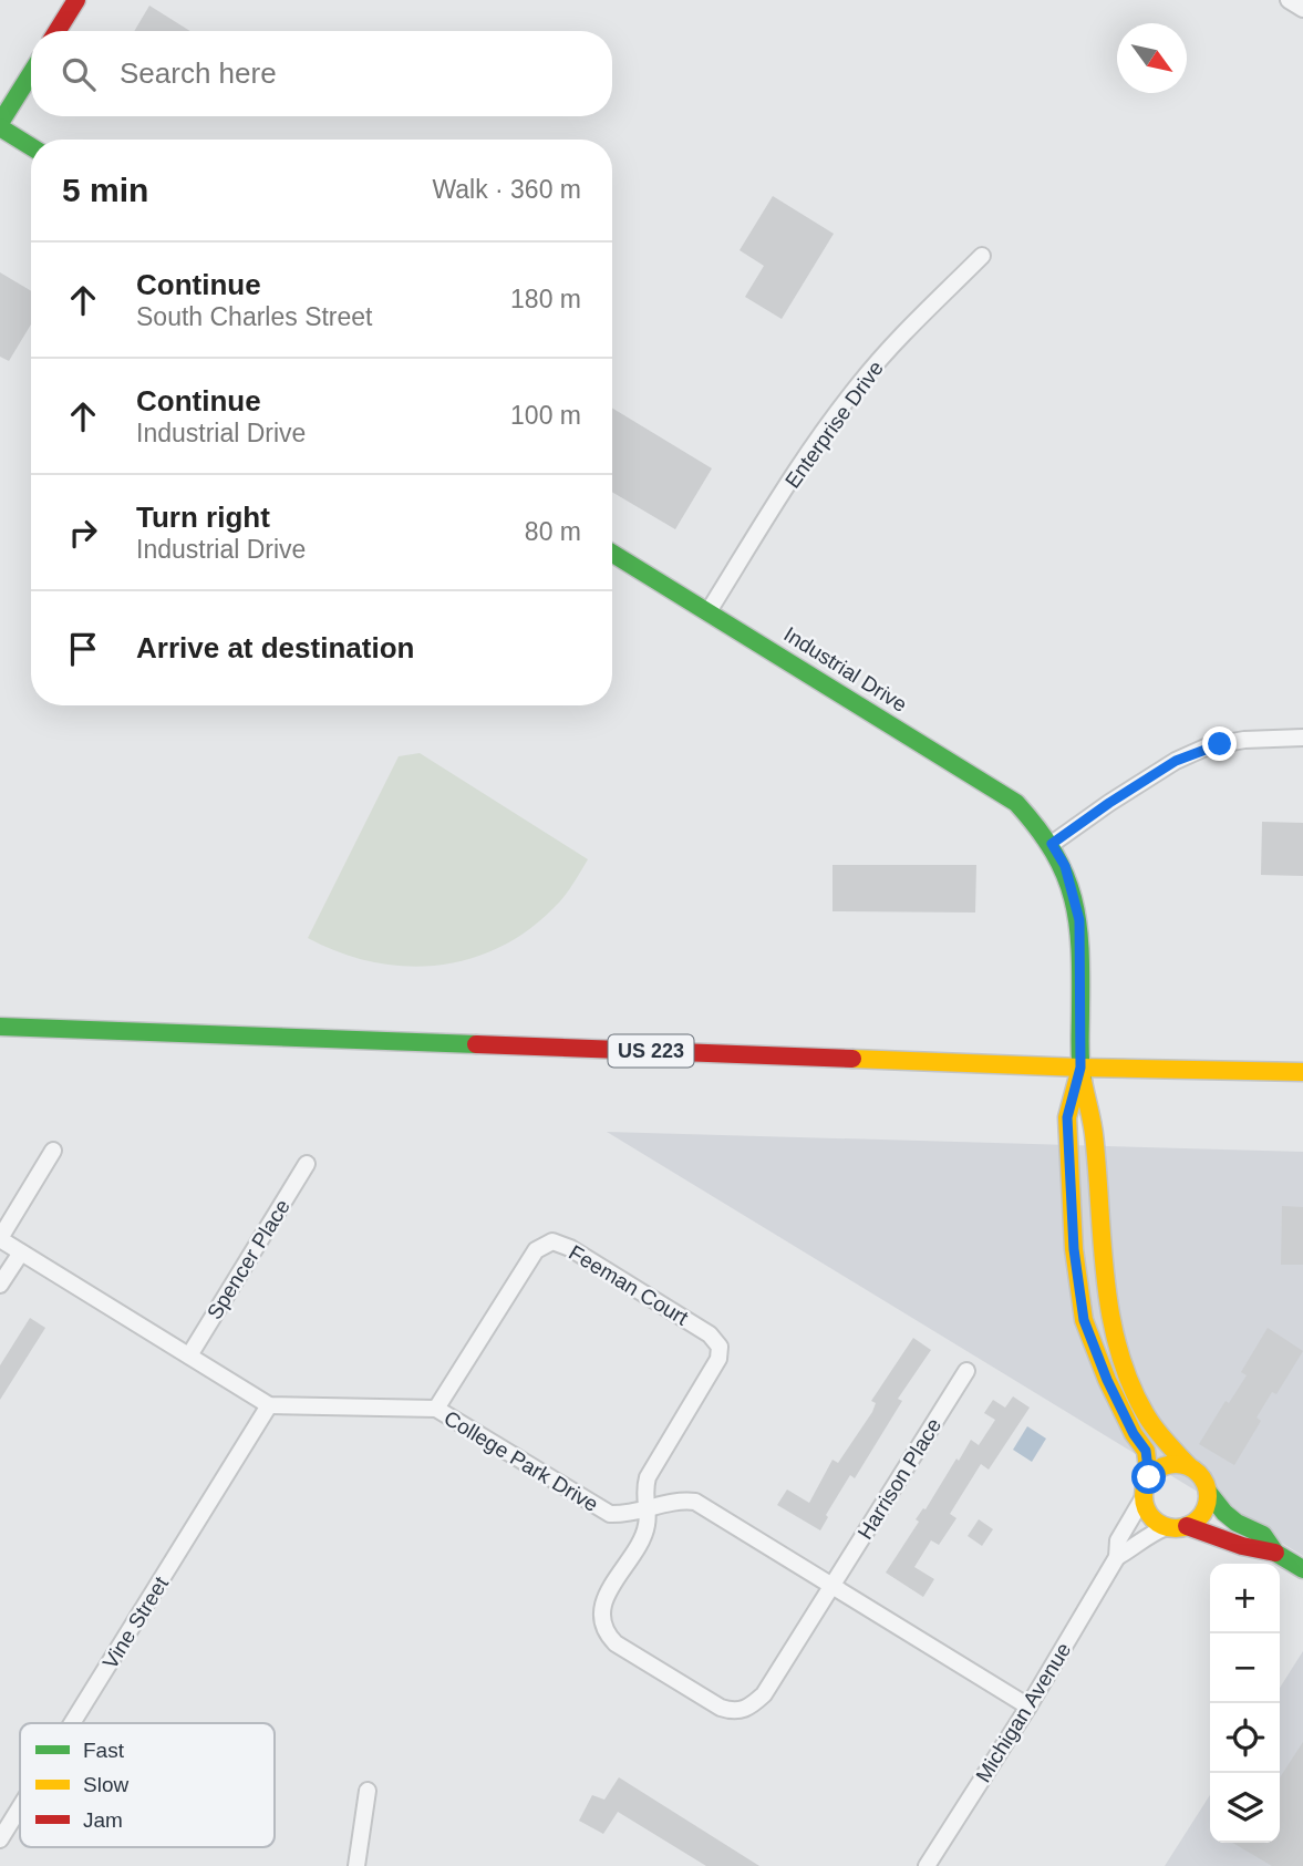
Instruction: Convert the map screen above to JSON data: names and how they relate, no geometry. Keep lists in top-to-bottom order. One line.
{"streets":{"main road":["Industrial Drive","US 223"],"street":["Enterprise Drive","Spencer Place","Feeman Court","College Park Drive","Harrison Place","Vine Street","Michigan Avenue"]},"crossings":[["Enterprise Drive","Industrial Drive"],["Industrial Drive","US 223"],["Feeman Court","College Park Drive"],["Feeman Court","Harrison Place"],["College Park Drive","Harrison Place"],["College Park Drive","Vine Street"],["College Park Drive","Michigan Avenue"]],"legend":["Fast","Slow","Jam"],"north":"bottom right","page":{"search":"Search here","heading":["5 min","Walk · 360 m"],"list":[["Continue","South Charles Street","180 m"],["Continue","Industrial Drive","100 m"],["Turn right","Industrial Drive","80 m"],"Arrive at destination"],"map_buttons":["+","−"]}}
